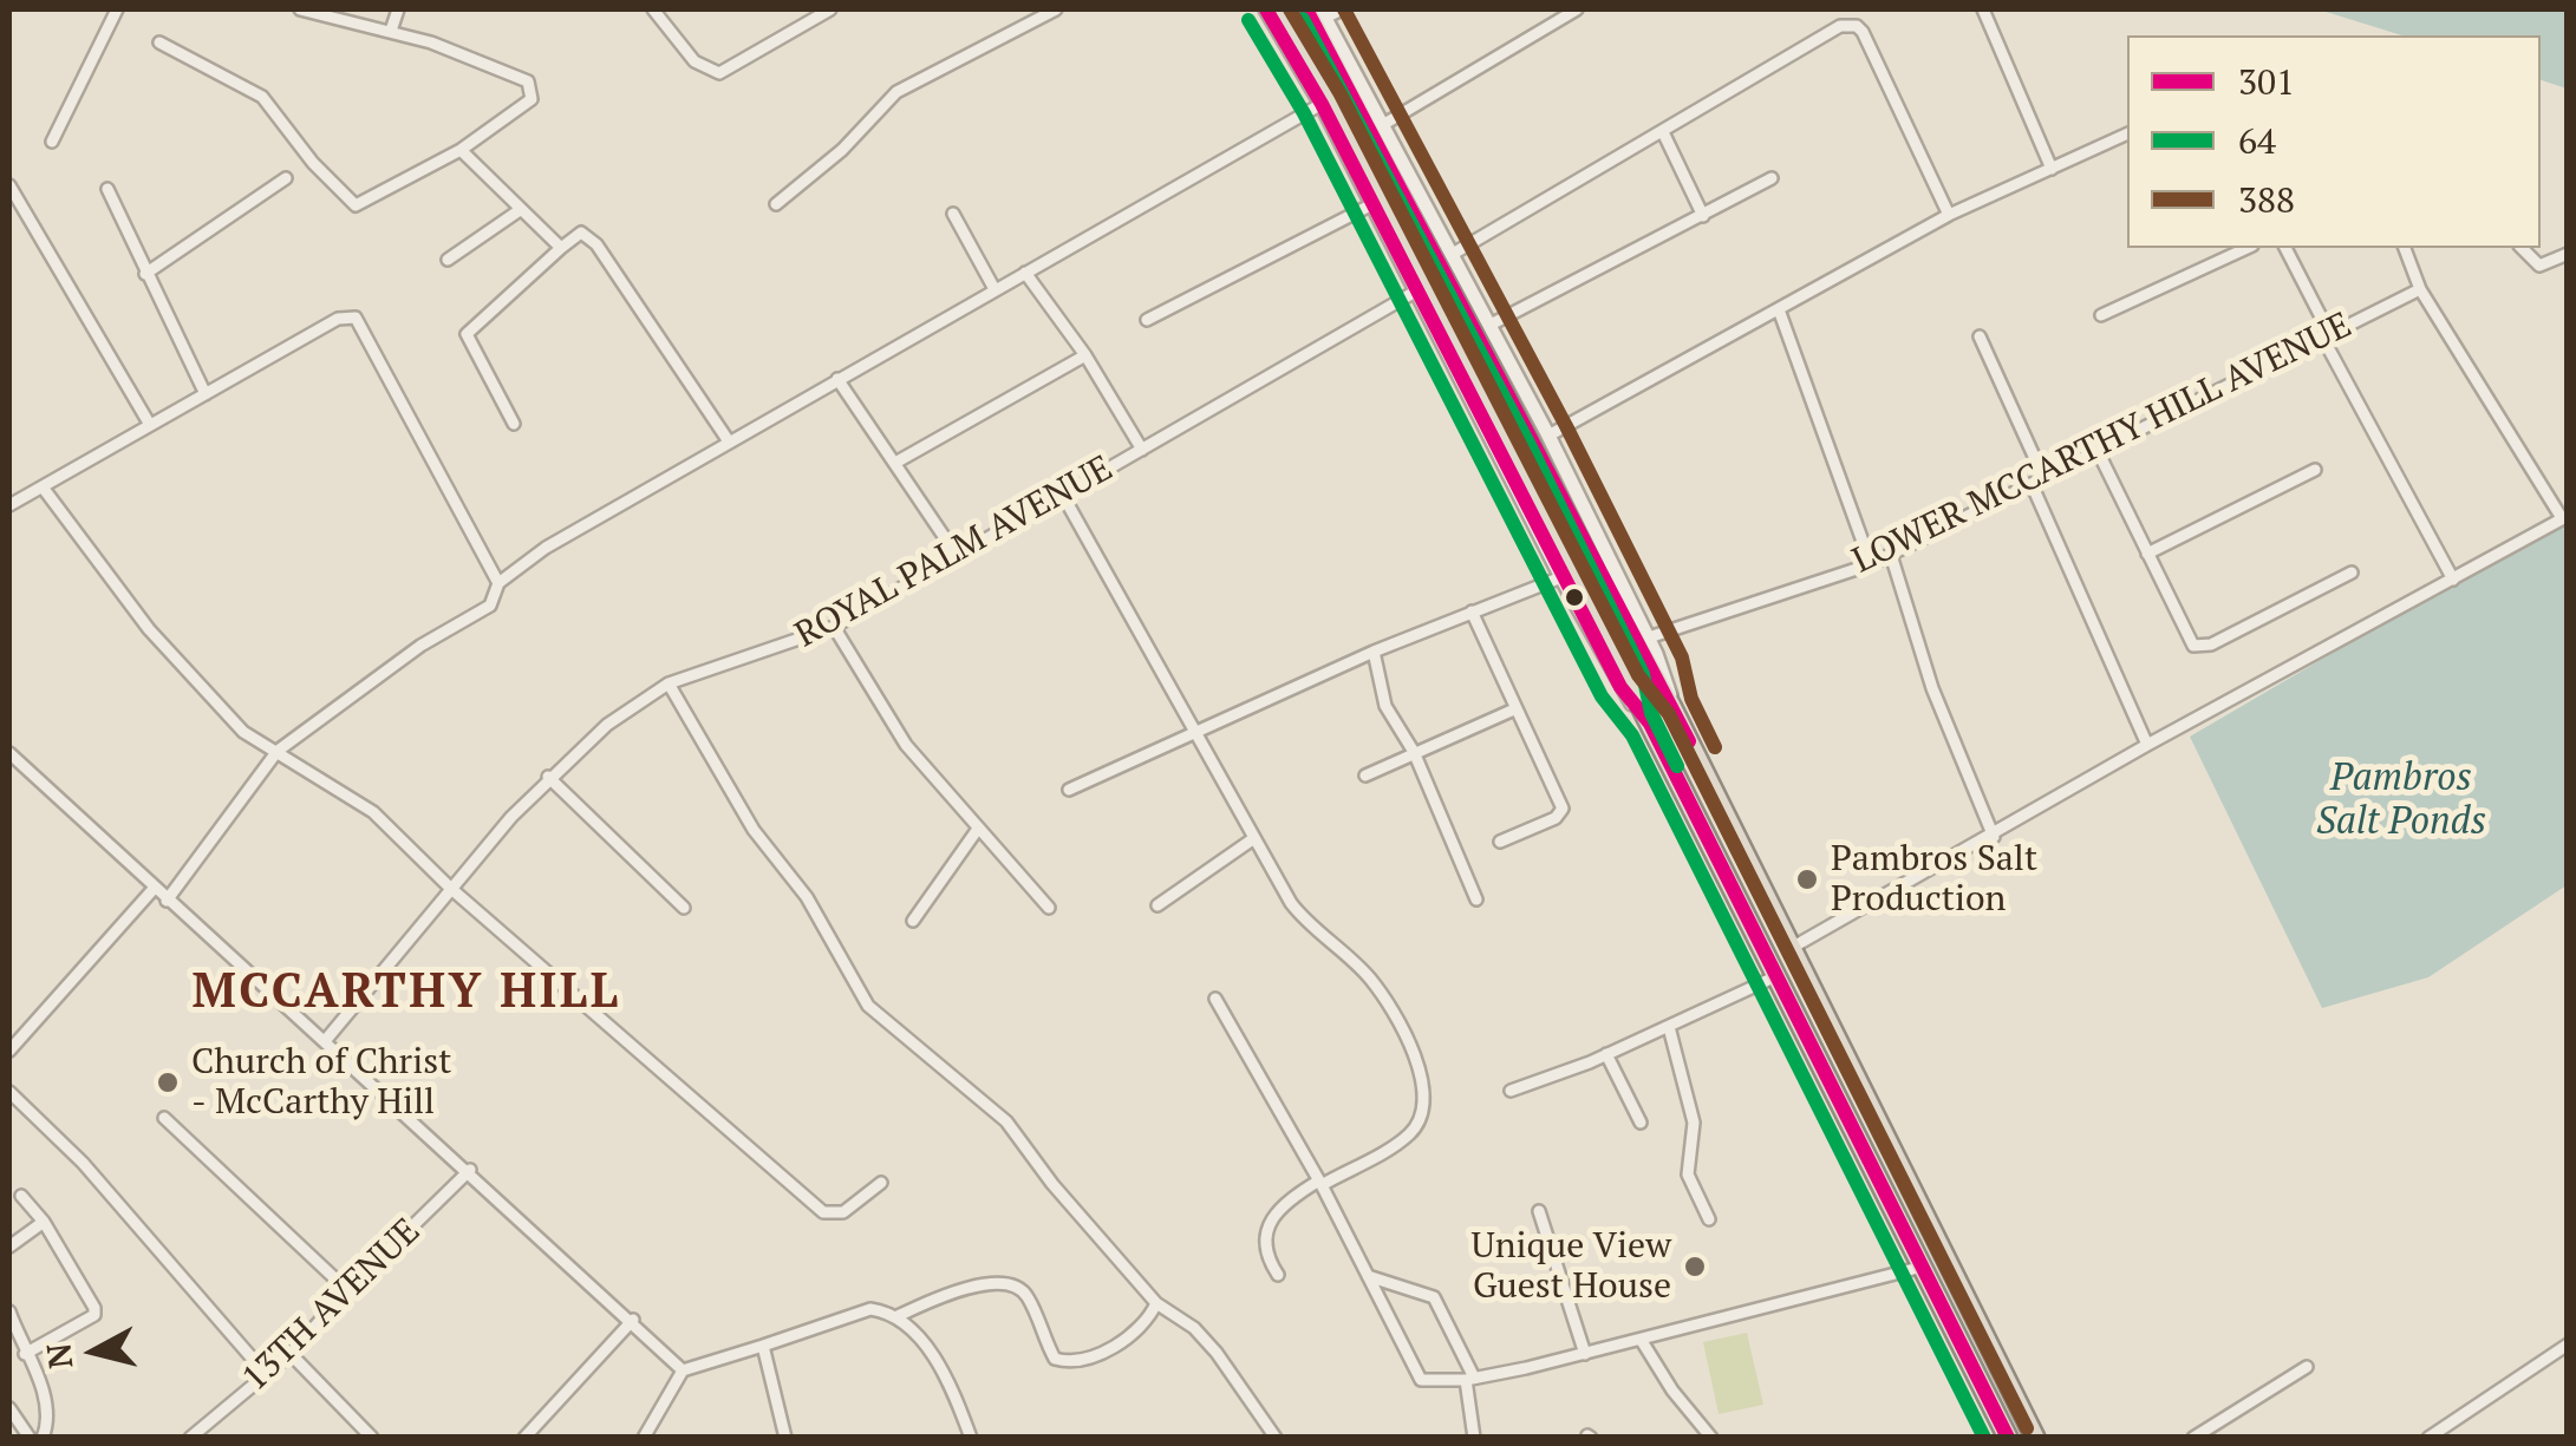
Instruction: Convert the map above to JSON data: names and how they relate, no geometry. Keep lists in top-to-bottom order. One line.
{"streets":{"street":["LOWER MCCARTHY HILL AVENUE","ROYAL PALM AVENUE","13TH AVENUE"]},"districts":["MCCARTHY HILL"],"water":["Pambros Salt Ponds"],"places":["Pambros Salt Production","Church of Christ - McCarthy Hill","Unique View Guest House"],"lines":["transit line 301","transit line 388","transit line 64"],"legend":["301","64","388"],"north":"left"}
